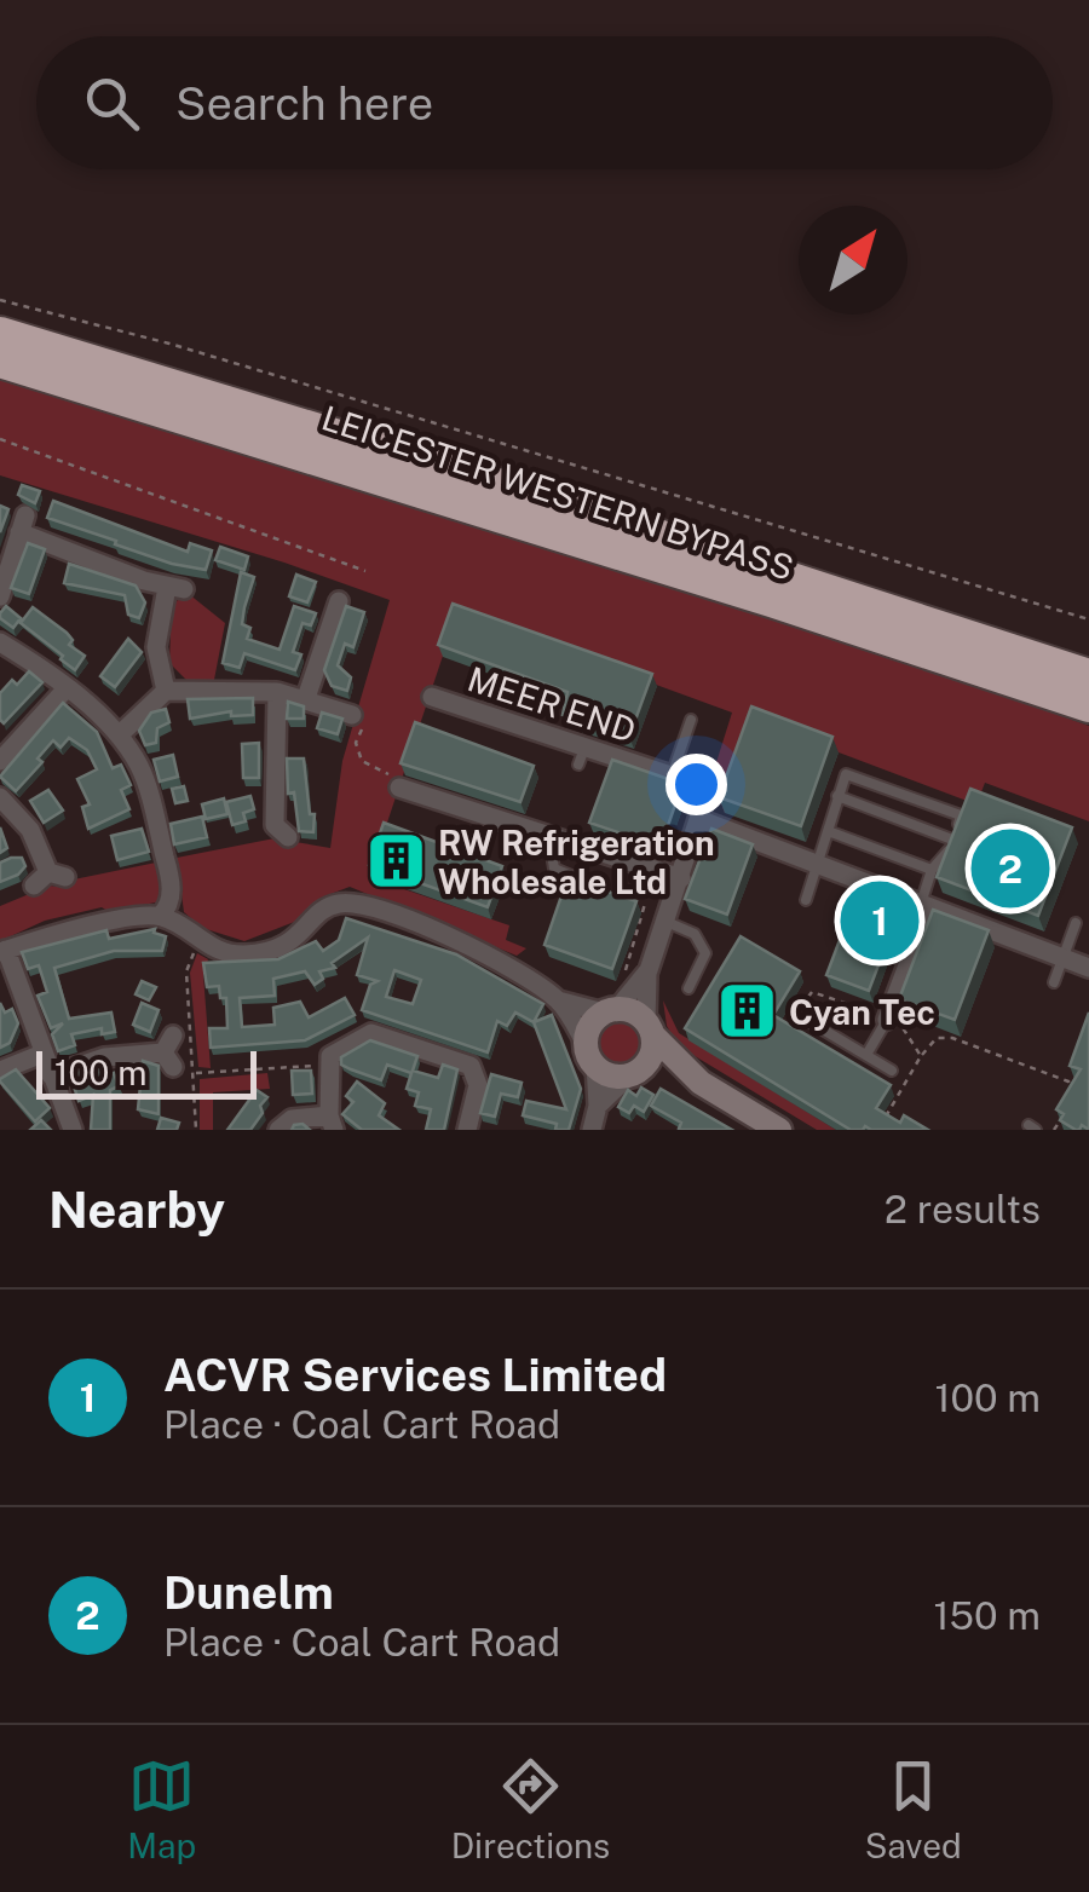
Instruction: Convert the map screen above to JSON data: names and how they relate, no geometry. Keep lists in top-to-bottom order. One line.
{"streets":{"highway":["LEICESTER WESTERN BYPASS"],"street":["MEER END"]},"places":{"building":["RW Refrigeration Wholesale Ltd","Cyan Tec"]},"scale_bar":"100 m","north":"top right","page":{"search":"Search here","pins":["2","1"],"scale":"100 m","heading":["Nearby","2 results"],"list":[{"mark":"1","name":"ACVR Services Limited","note":"Place · Coal Cart Road","value":"100 m"},{"mark":"2","name":"Dunelm","note":"Place · Coal Cart Road","value":"150 m"}],"nav":["Map","Directions","Saved"]}}
